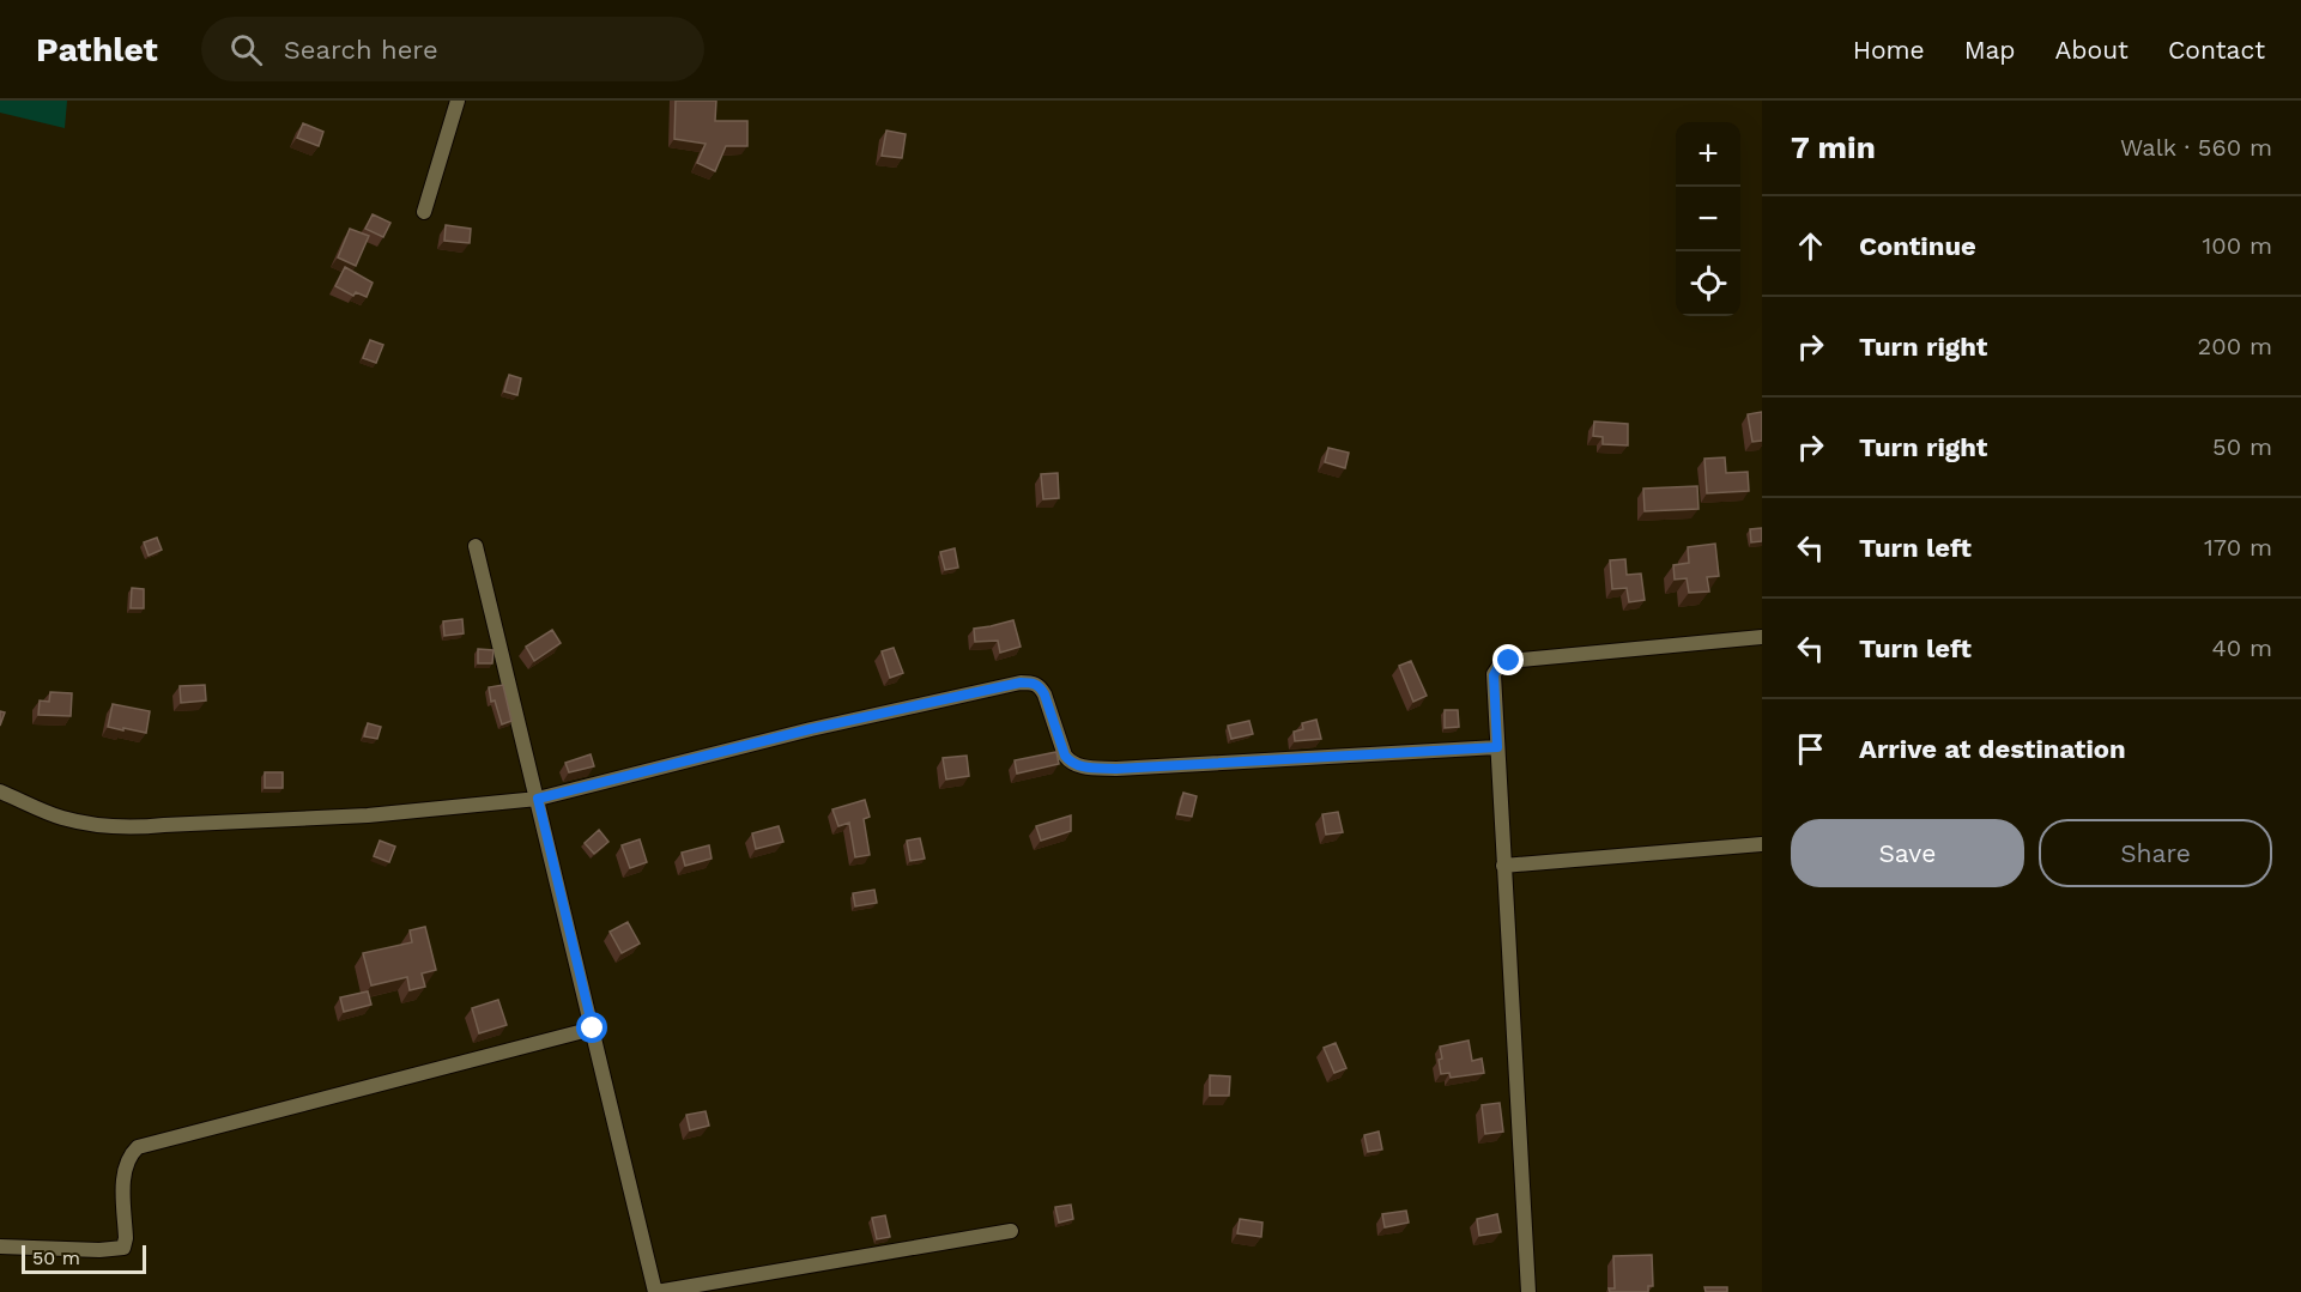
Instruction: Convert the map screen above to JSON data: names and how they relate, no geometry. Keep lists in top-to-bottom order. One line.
{"scale_bar":"50 m","page":{"header":"Pathlet","search":"Search here","nav":["Home","Map","About","Contact"],"heading":["7 min","Walk · 560 m"],"map_buttons":["+","−"],"list":[["Continue","100 m"],["Turn right","200 m"],["Turn right","50 m"],["Turn left","170 m"],["Turn left","40 m"],"Arrive at destination"],"buttons":["Save","Share"],"scale":"50 m"}}
